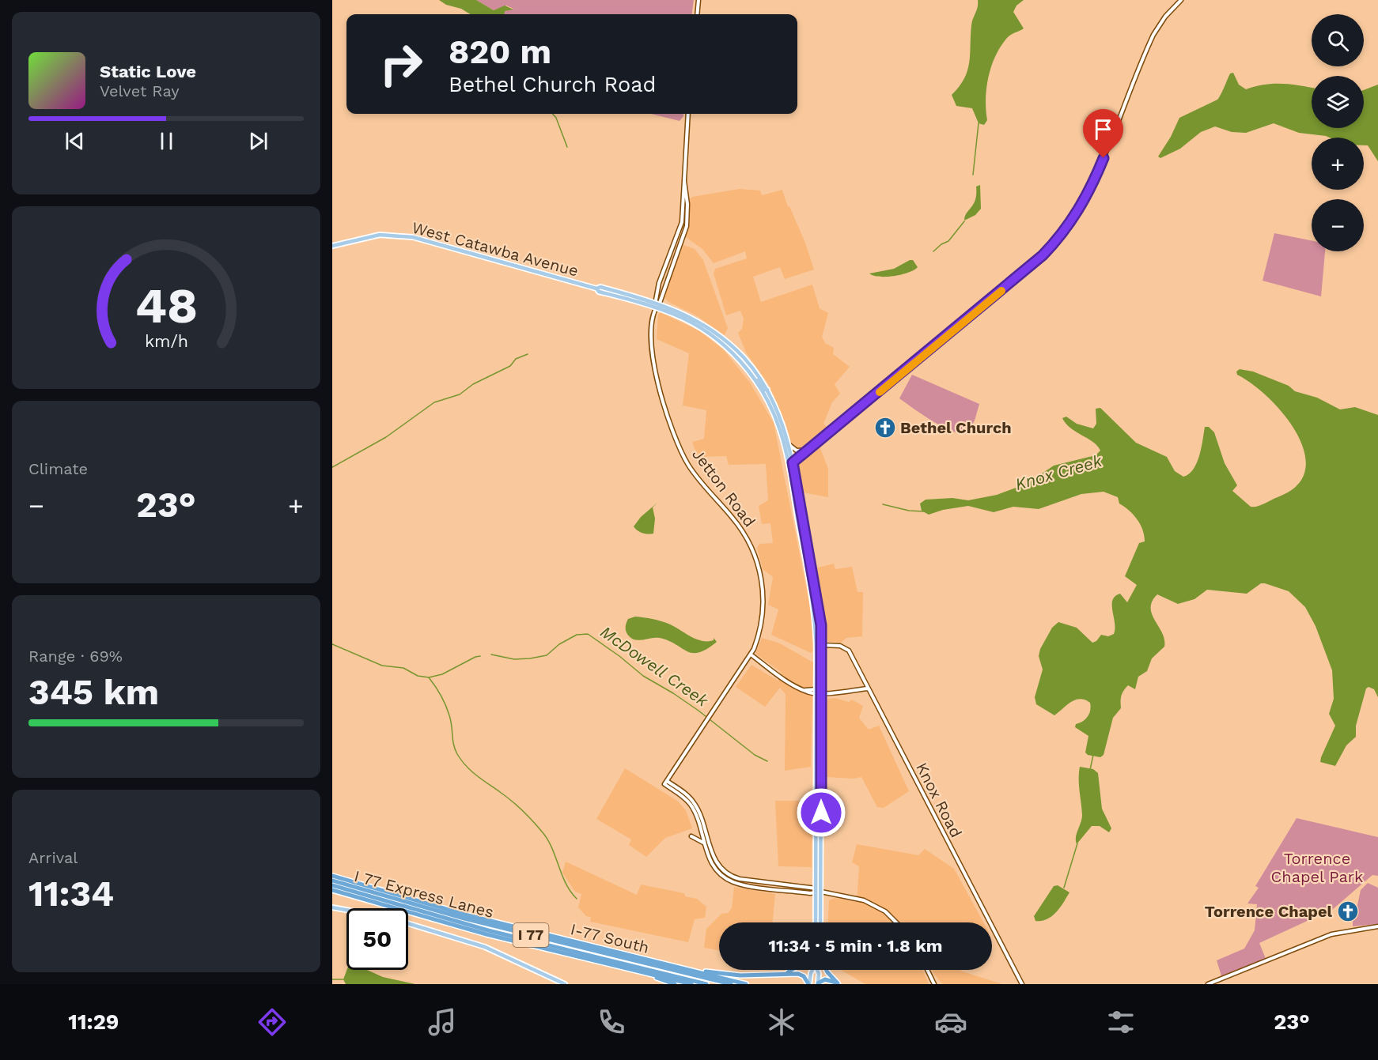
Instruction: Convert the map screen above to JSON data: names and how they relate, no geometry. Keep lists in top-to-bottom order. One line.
{"streets":{"highway":["I 77 Express Lanes","I 77","I-77 South"],"main road":["West Catawba Avenue"],"street":["Jetton Road","Knox Road"]},"crossings":[["West Catawba Avenue","Jetton Road"],["West Catawba Avenue","Knox Road"],["I 77 Express Lanes","I 77"]],"water":["Knox Creek","McDowell Creek"],"parks":["Torrence Chapel Park"],"places":{"church":["Bethel Church","Torrence Chapel"]},"page":{"map_buttons":["+","−"],"turn":["820 m","Bethel Church Road"],"song":["Static Love","Velvet Ray"],"tile":["Climate",["Range · 69%","345 km"],["Arrival","11:34"]],"heat":["−","23°","+"],"limit":"50","trip":"11:34 · 5 min · 1.8 km","tabs":["11:29","23°"],"gauge":["48","km/h"]}}
